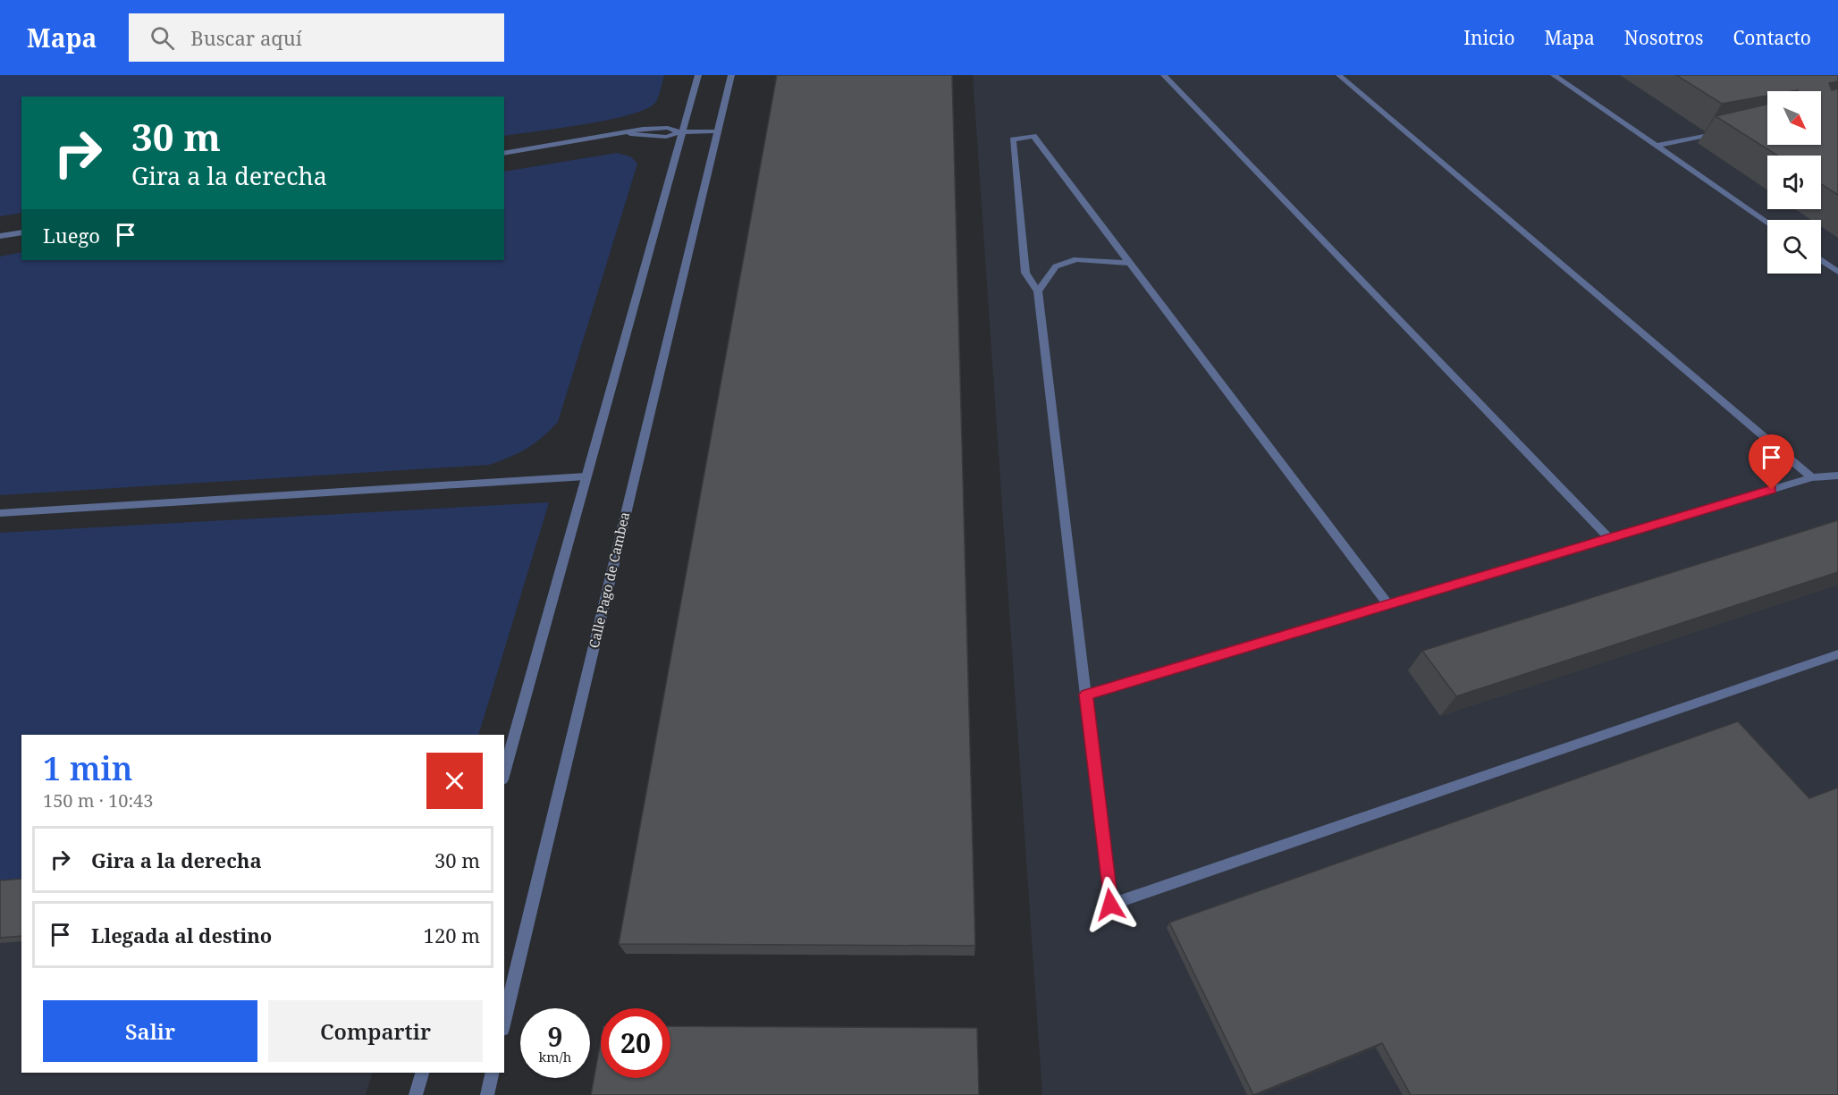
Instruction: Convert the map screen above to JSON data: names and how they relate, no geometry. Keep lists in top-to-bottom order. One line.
{"streets":{"street":["Calle Pago de Cambea"]},"north":"bottom right","page":{"header":"Mapa","search":"Buscar aquí","nav":["Inicio","Mapa","Nosotros","Contacto"],"turn":["30 m","Gira a la derecha"],"then":"Luego","heading":["1 min","150 m · 10:43"],"list":[{"name":"Gira a la derecha","value":"30 m"},{"name":"Llegada al destino","value":"120 m"}],"buttons":["Salir","Compartir"],"speed":"9 km/h","limit":"20"}}
